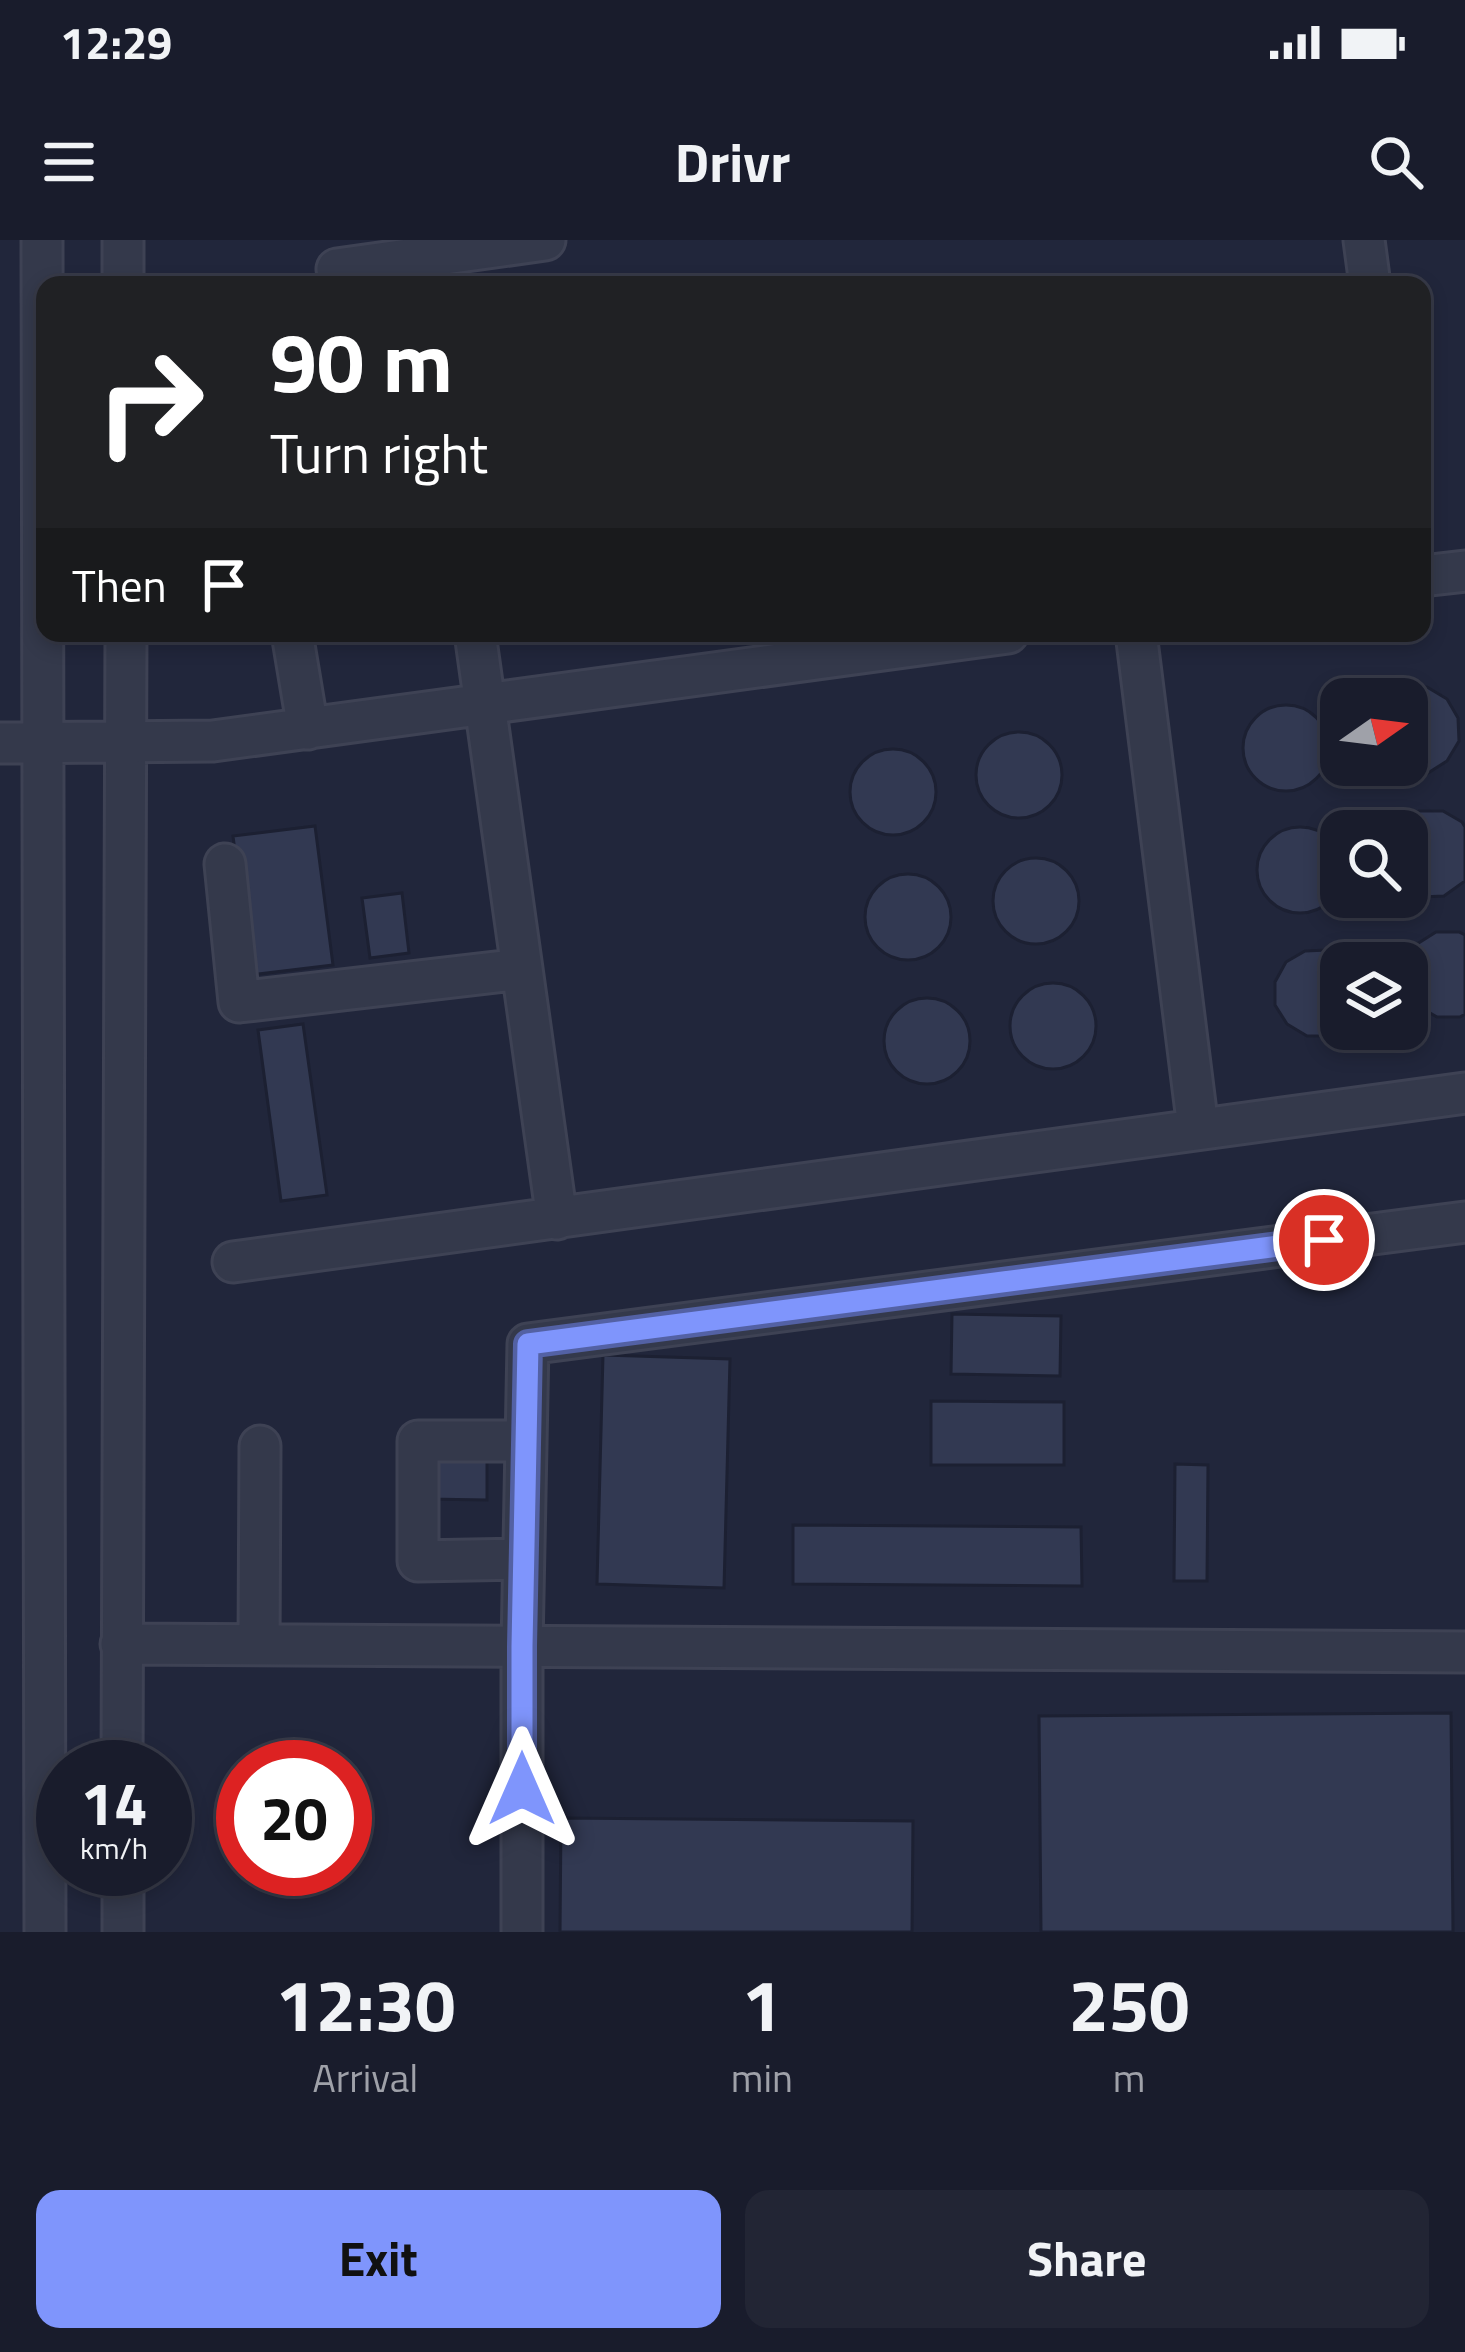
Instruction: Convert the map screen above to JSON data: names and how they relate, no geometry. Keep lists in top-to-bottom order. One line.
{"north":"right","page":{"status":"12:29","header":"Drivr","turn":["90 m","Turn right"],"then":"Then","speed":"14 km/h","limit":"20","eta":["12:30","Arrival","1","min","250","m"],"buttons":["Exit","Share"]}}
